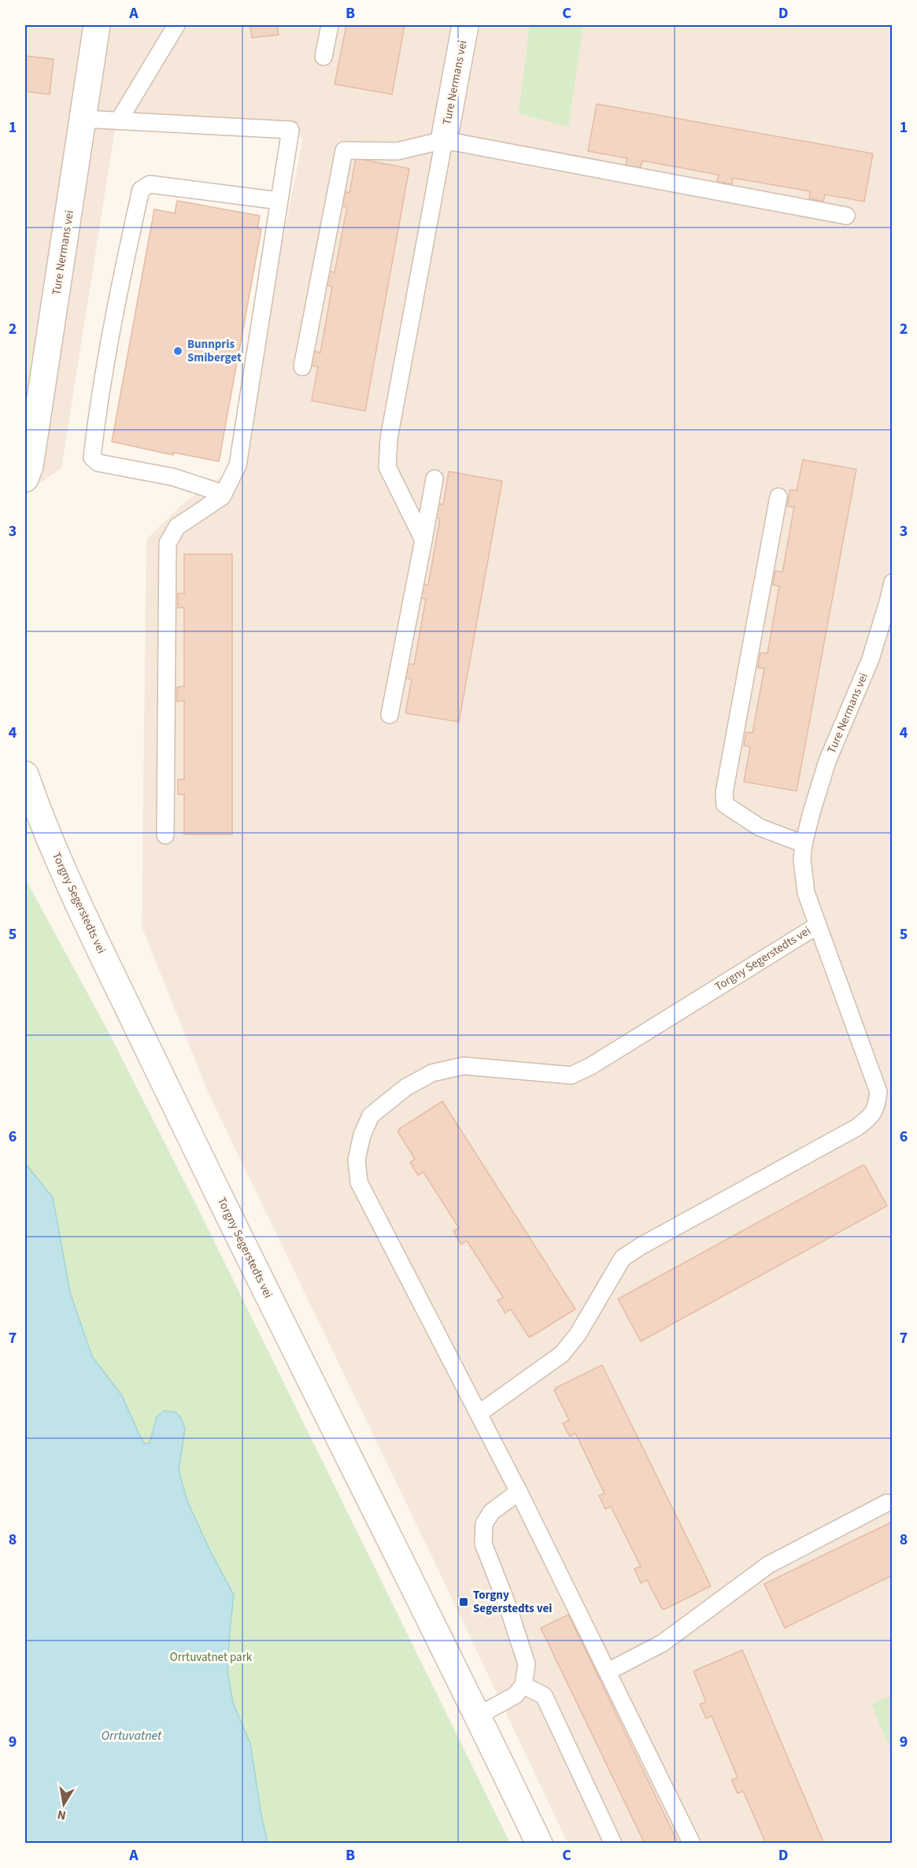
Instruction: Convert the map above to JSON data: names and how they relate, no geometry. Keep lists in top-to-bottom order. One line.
{"streets":{"main road":["Ture Nermans vei","Torgny Segerstedts vei"]},"crossings":[["Ture Nermans vei","Torgny Segerstedts vei"]],"water":["Orrtuvatnet"],"parks":["Orrtuvatnet park"],"places":{"other":["Bunnpris Smiberget"],"transit":["Torgny Segerstedts vei"]},"north":"bottom","grid":{"columns":["A","B","C","D"],"rows":["1","2","3","4","5","6","7","8","9"]}}
